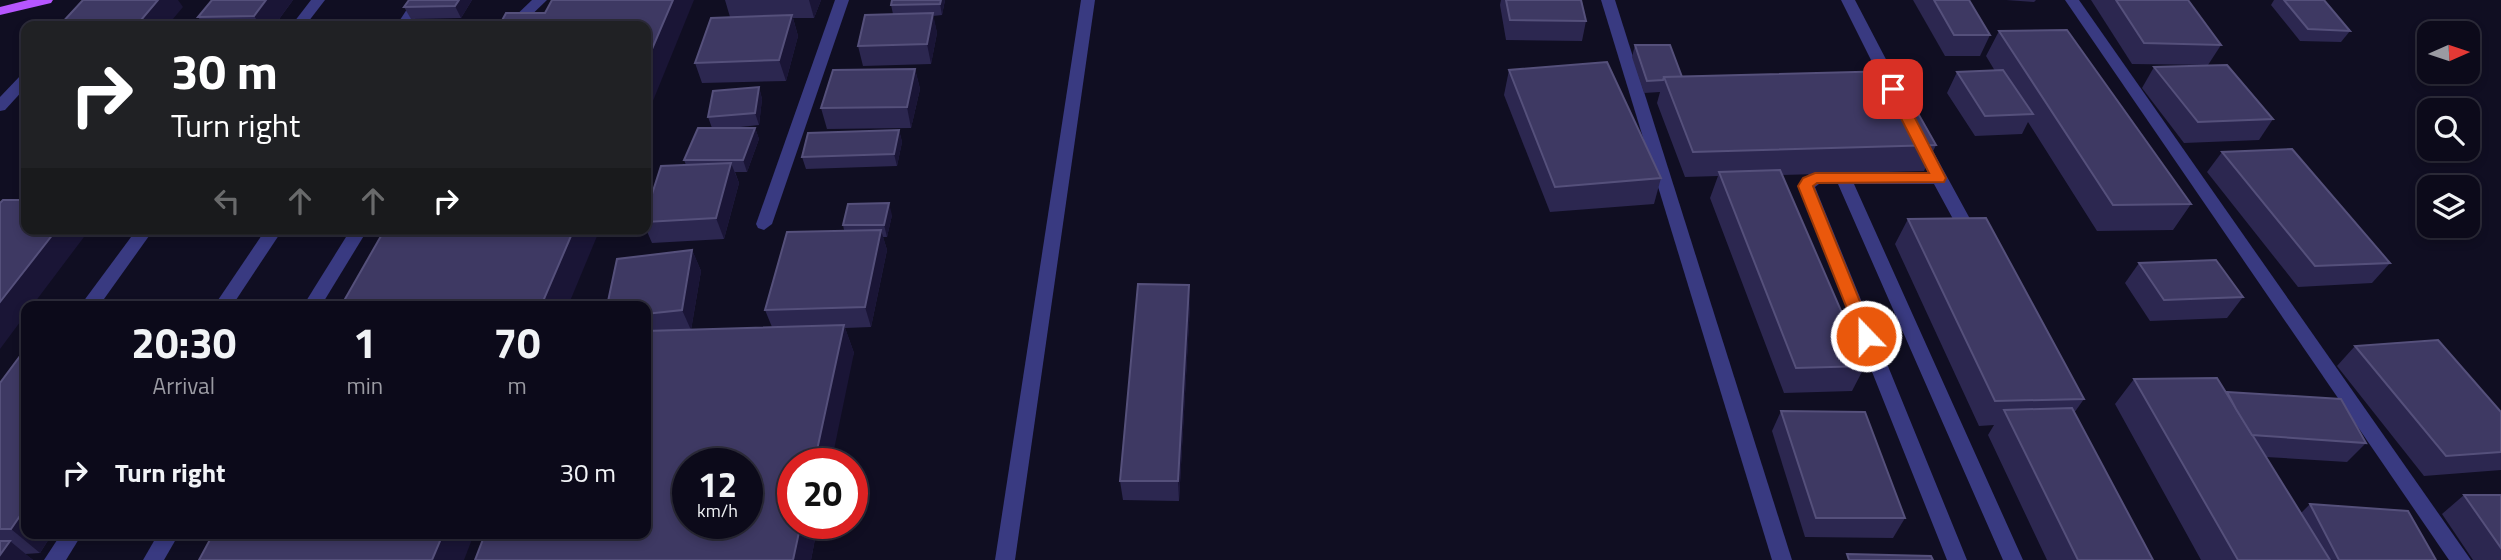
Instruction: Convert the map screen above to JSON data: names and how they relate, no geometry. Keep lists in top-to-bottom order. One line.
{"north":"right","page":{"turn":["30 m","Turn right"],"eta":["20:30","Arrival","1","min","70","m"],"list":[{"name":"Turn right","value":"30 m"}],"speed":"12 km/h","limit":"20"}}
